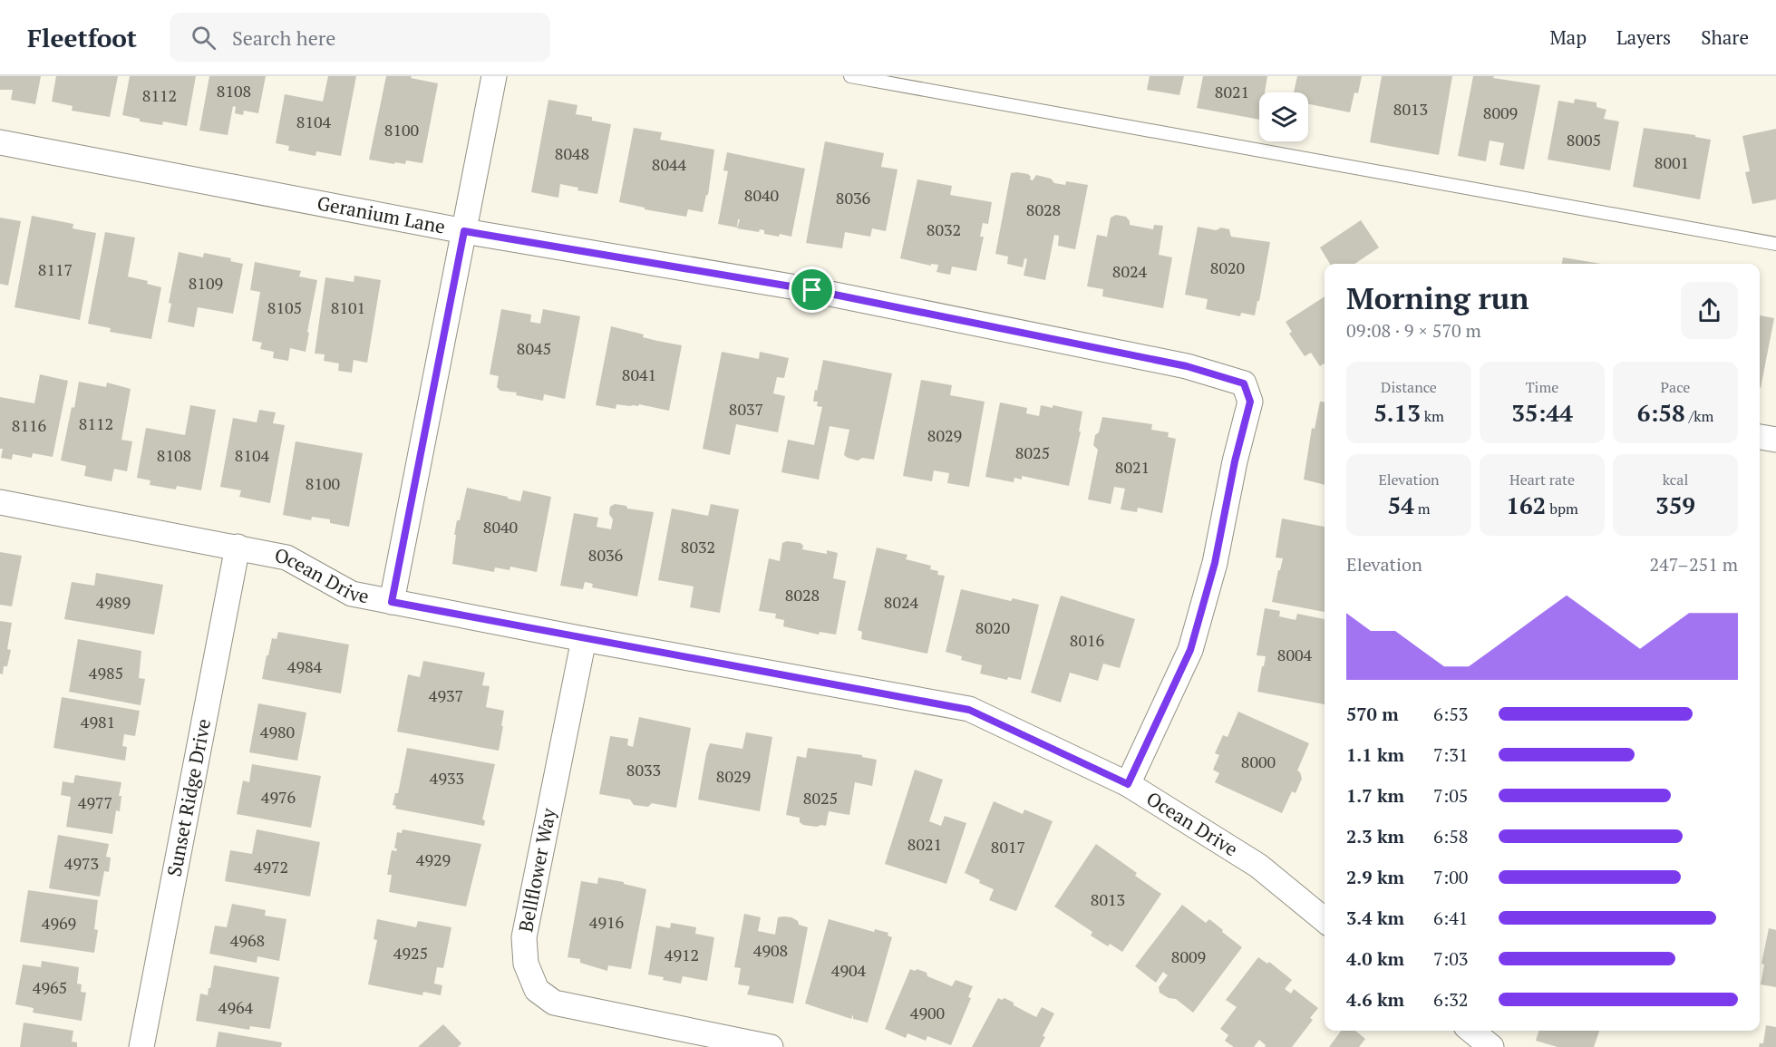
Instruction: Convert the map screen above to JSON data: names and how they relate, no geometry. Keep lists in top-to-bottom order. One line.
{"streets":{"street":["Geranium Lane","Ocean Drive","Sunset Ridge Drive","Bellflower Way"]},"crossings":[["Geranium Lane","Ocean Drive"],["Ocean Drive","Sunset Ridge Drive"],["Ocean Drive","Bellflower Way"]],"house_numbers":["8108","8021","8112","8013","8009","8104","8100","8005","8048","8001","8044","8040","8036","8028","8032","8020","8117","8024","8109","8105","8101","8045","8041","8037","8112","8116","8029","8025","8108","8104","8021","8100","8040","8032","8036","8028","4989","8024","8020","8016","8004","4984","4985","4937","4981","4980","8000","8033","8029","4933","4976","8025","4977","8021","8017","4929","4973","4972","8013","4916","4969","4968","4908","4925","4912","8009","4904","4965","4964","4900"],"page":{"header":"Fleetfoot","search":"Search here","nav":["Map","Layers","Share"],"heading":["Morning run","09:08 · 9 × 570 m"],"stats":[["Distance","5.13 km"],["Time","35:44"],["Pace","6:58 /km"],["Elevation","54 m"],["Heart rate","162 bpm"],["kcal","359"]],"chart":["Elevation","247–251 m"],"list":[{"name":"570 m","note":"6:53"},{"name":"1.1 km","note":"7:31"},{"name":"1.7 km","note":"7:05"},{"name":"2.3 km","note":"6:58"},{"name":"2.9 km","note":"7:00"},{"name":"3.4 km","note":"6:41"},{"name":"4.0 km","note":"7:03"},{"name":"4.6 km","note":"6:32"}]}}
